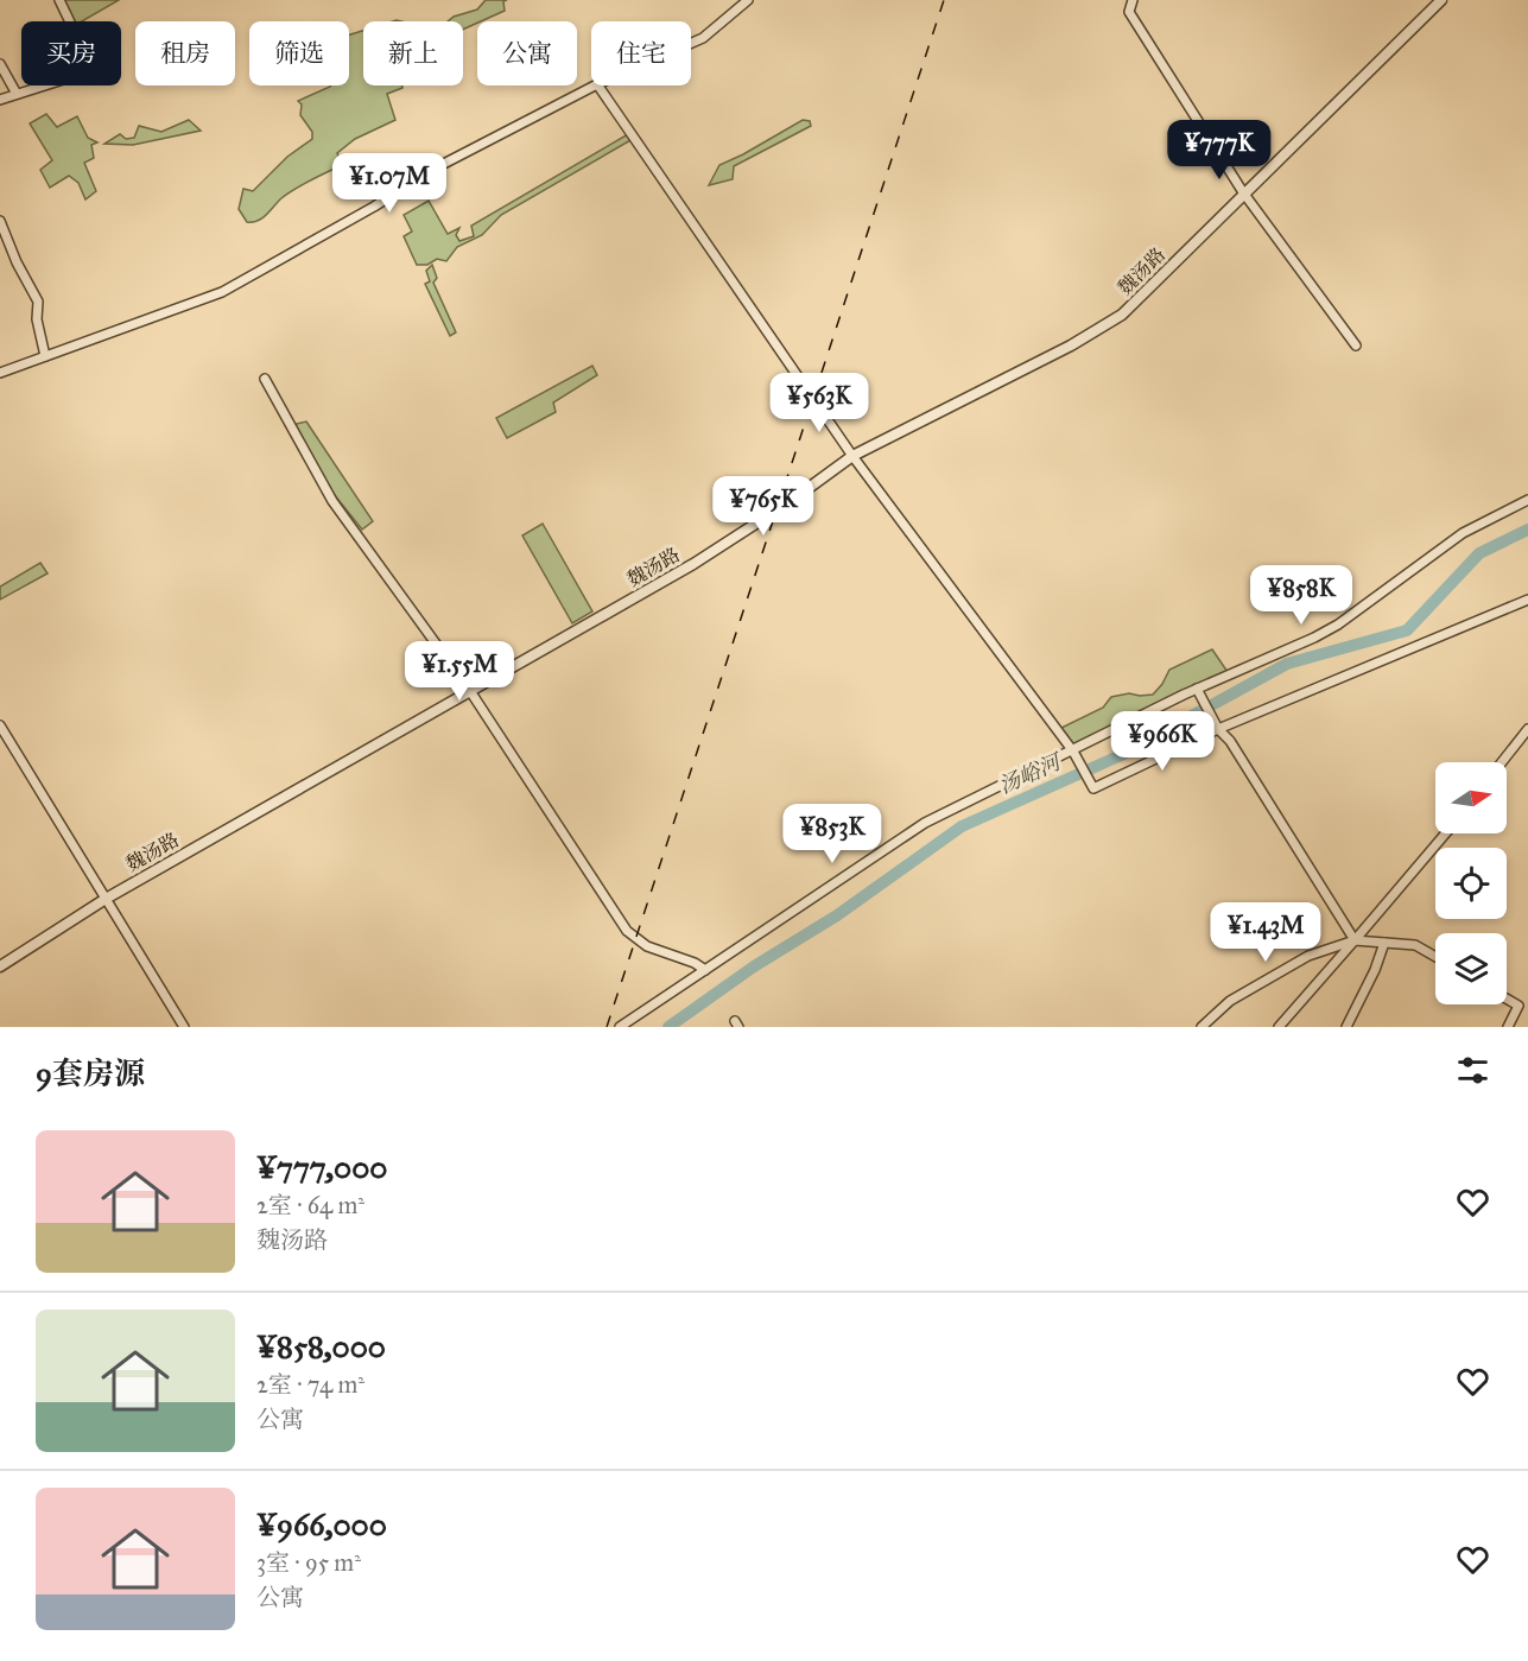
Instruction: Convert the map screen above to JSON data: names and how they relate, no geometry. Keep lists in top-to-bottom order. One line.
{"streets":{"street":["魏汤路"]},"water":["汤峪河"],"north":"right","page":{"chip":["买房","租房","筛选","新上","公寓","住宅"],"price":["¥777K","¥1.07M","¥563K","¥765K","¥858K","¥1.55M","¥966K","¥853K","¥1.43M"],"heading":"9套房源","list":[{"name":"¥777,000","note":"2室 · 64 m² · 魏汤路"},{"name":"¥858,000","note":"2室 · 74 m² · 公寓"},{"name":"¥966,000","note":"3室 · 95 m² · 公寓"}]}}
